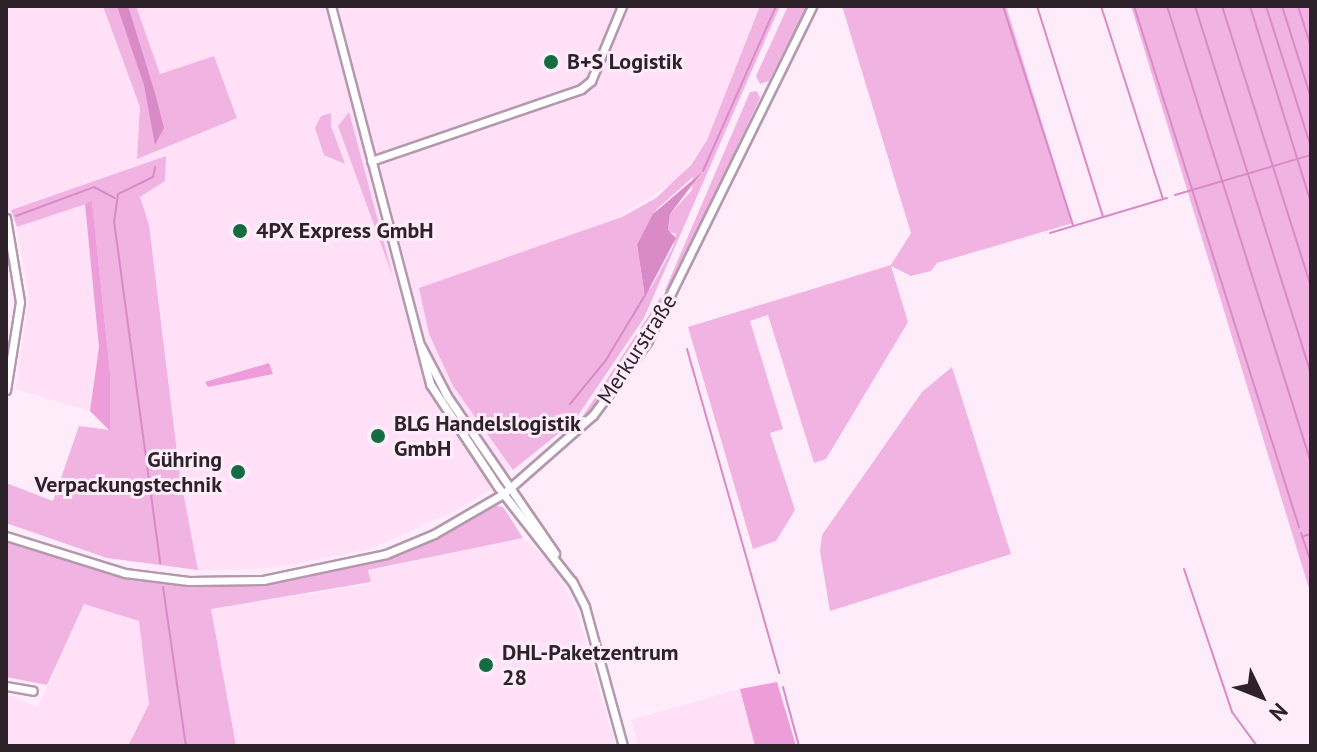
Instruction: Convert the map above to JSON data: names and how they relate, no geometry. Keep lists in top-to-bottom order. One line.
{"streets":{"street":["Merkurstraße"]},"places":["B+S Logistik","4PX Express GmbH","BLG Handelslogistik GmbH","Gühring Verpackungstechnik","DHL-Paketzentrum 28"],"north":"bottom right"}
